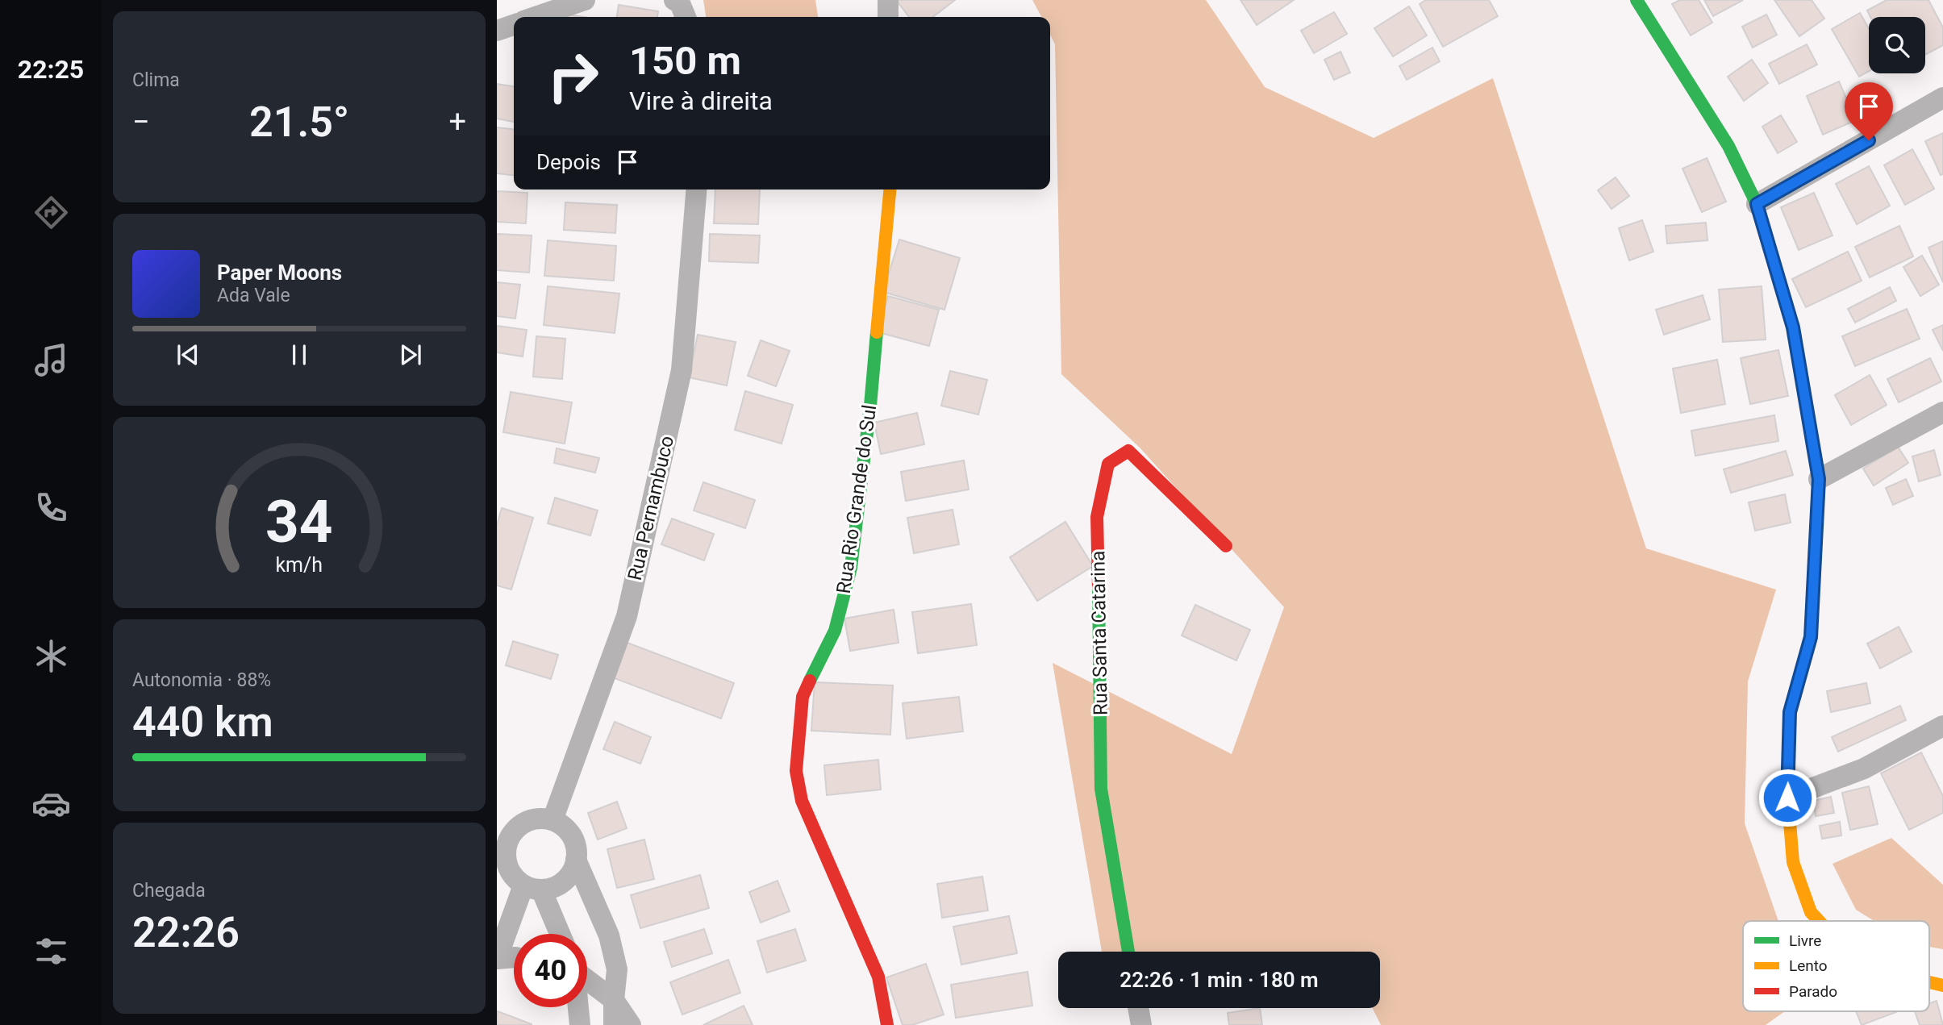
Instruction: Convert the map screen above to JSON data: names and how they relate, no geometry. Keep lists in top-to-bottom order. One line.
{"streets":{"street":["Rua Rio Grande do Sul","Rua Pernambuco","Rua Santa Catarina"]},"legend":["Livre","Lento","Parado"],"page":{"tabs":"22:25","tile":["Clima",["Autonomia · 88%","440 km"],["Chegada","22:26"]],"turn":["150 m","Vire à direita"],"heat":["−","21.5°","+"],"then":"Depois","song":["Paper Moons","Ada Vale"],"limit":"40","trip":"22:26 · 1 min · 180 m","gauge":["34","km/h"]}}
